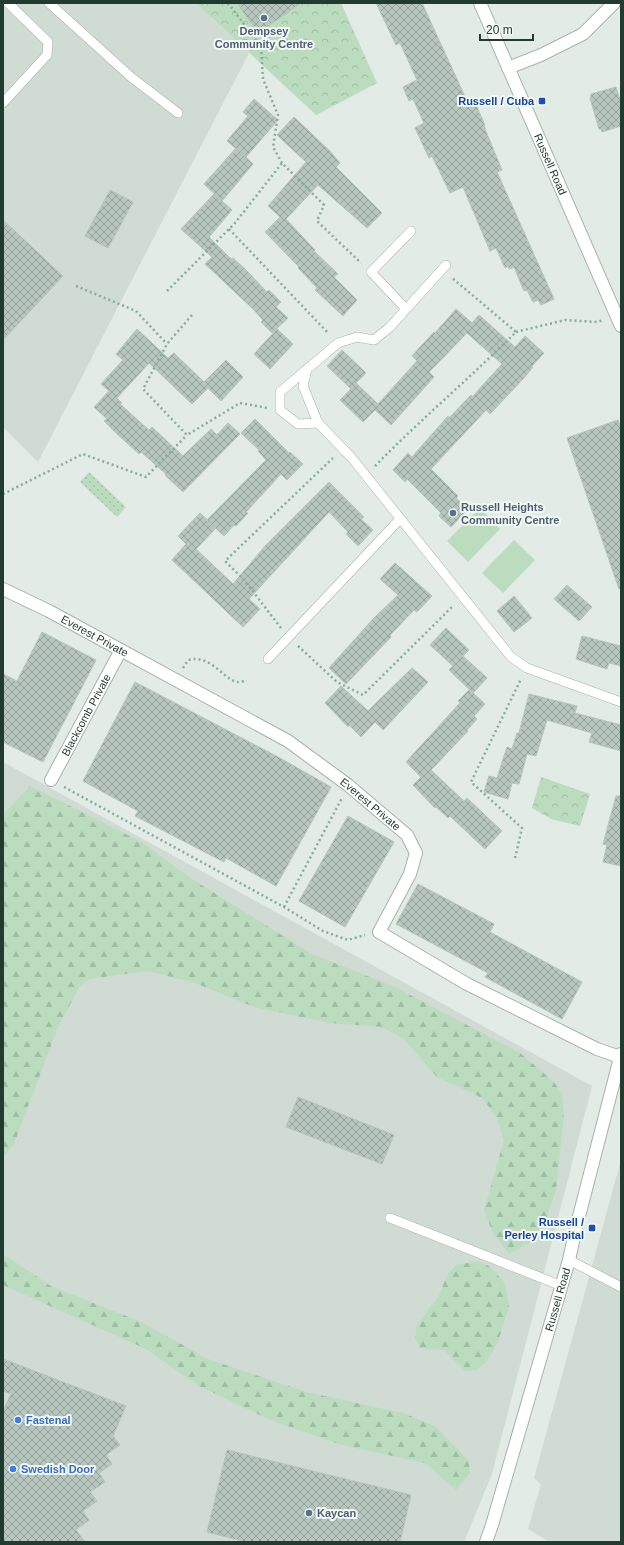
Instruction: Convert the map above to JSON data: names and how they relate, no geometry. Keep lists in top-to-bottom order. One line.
{"streets":{"street":["Russell Road","Everest Private","Blackcomb Private"]},"crossings":[["Everest Private","Blackcomb Private"]],"places":{"other":["Dempsey Community Centre","Russell Heights Community Centre","Fastenal","Swedish Door","Kaycan"],"transit":["Russell / Cuba","Russell / Perley Hospital"]},"scale_bar":"20 m"}
